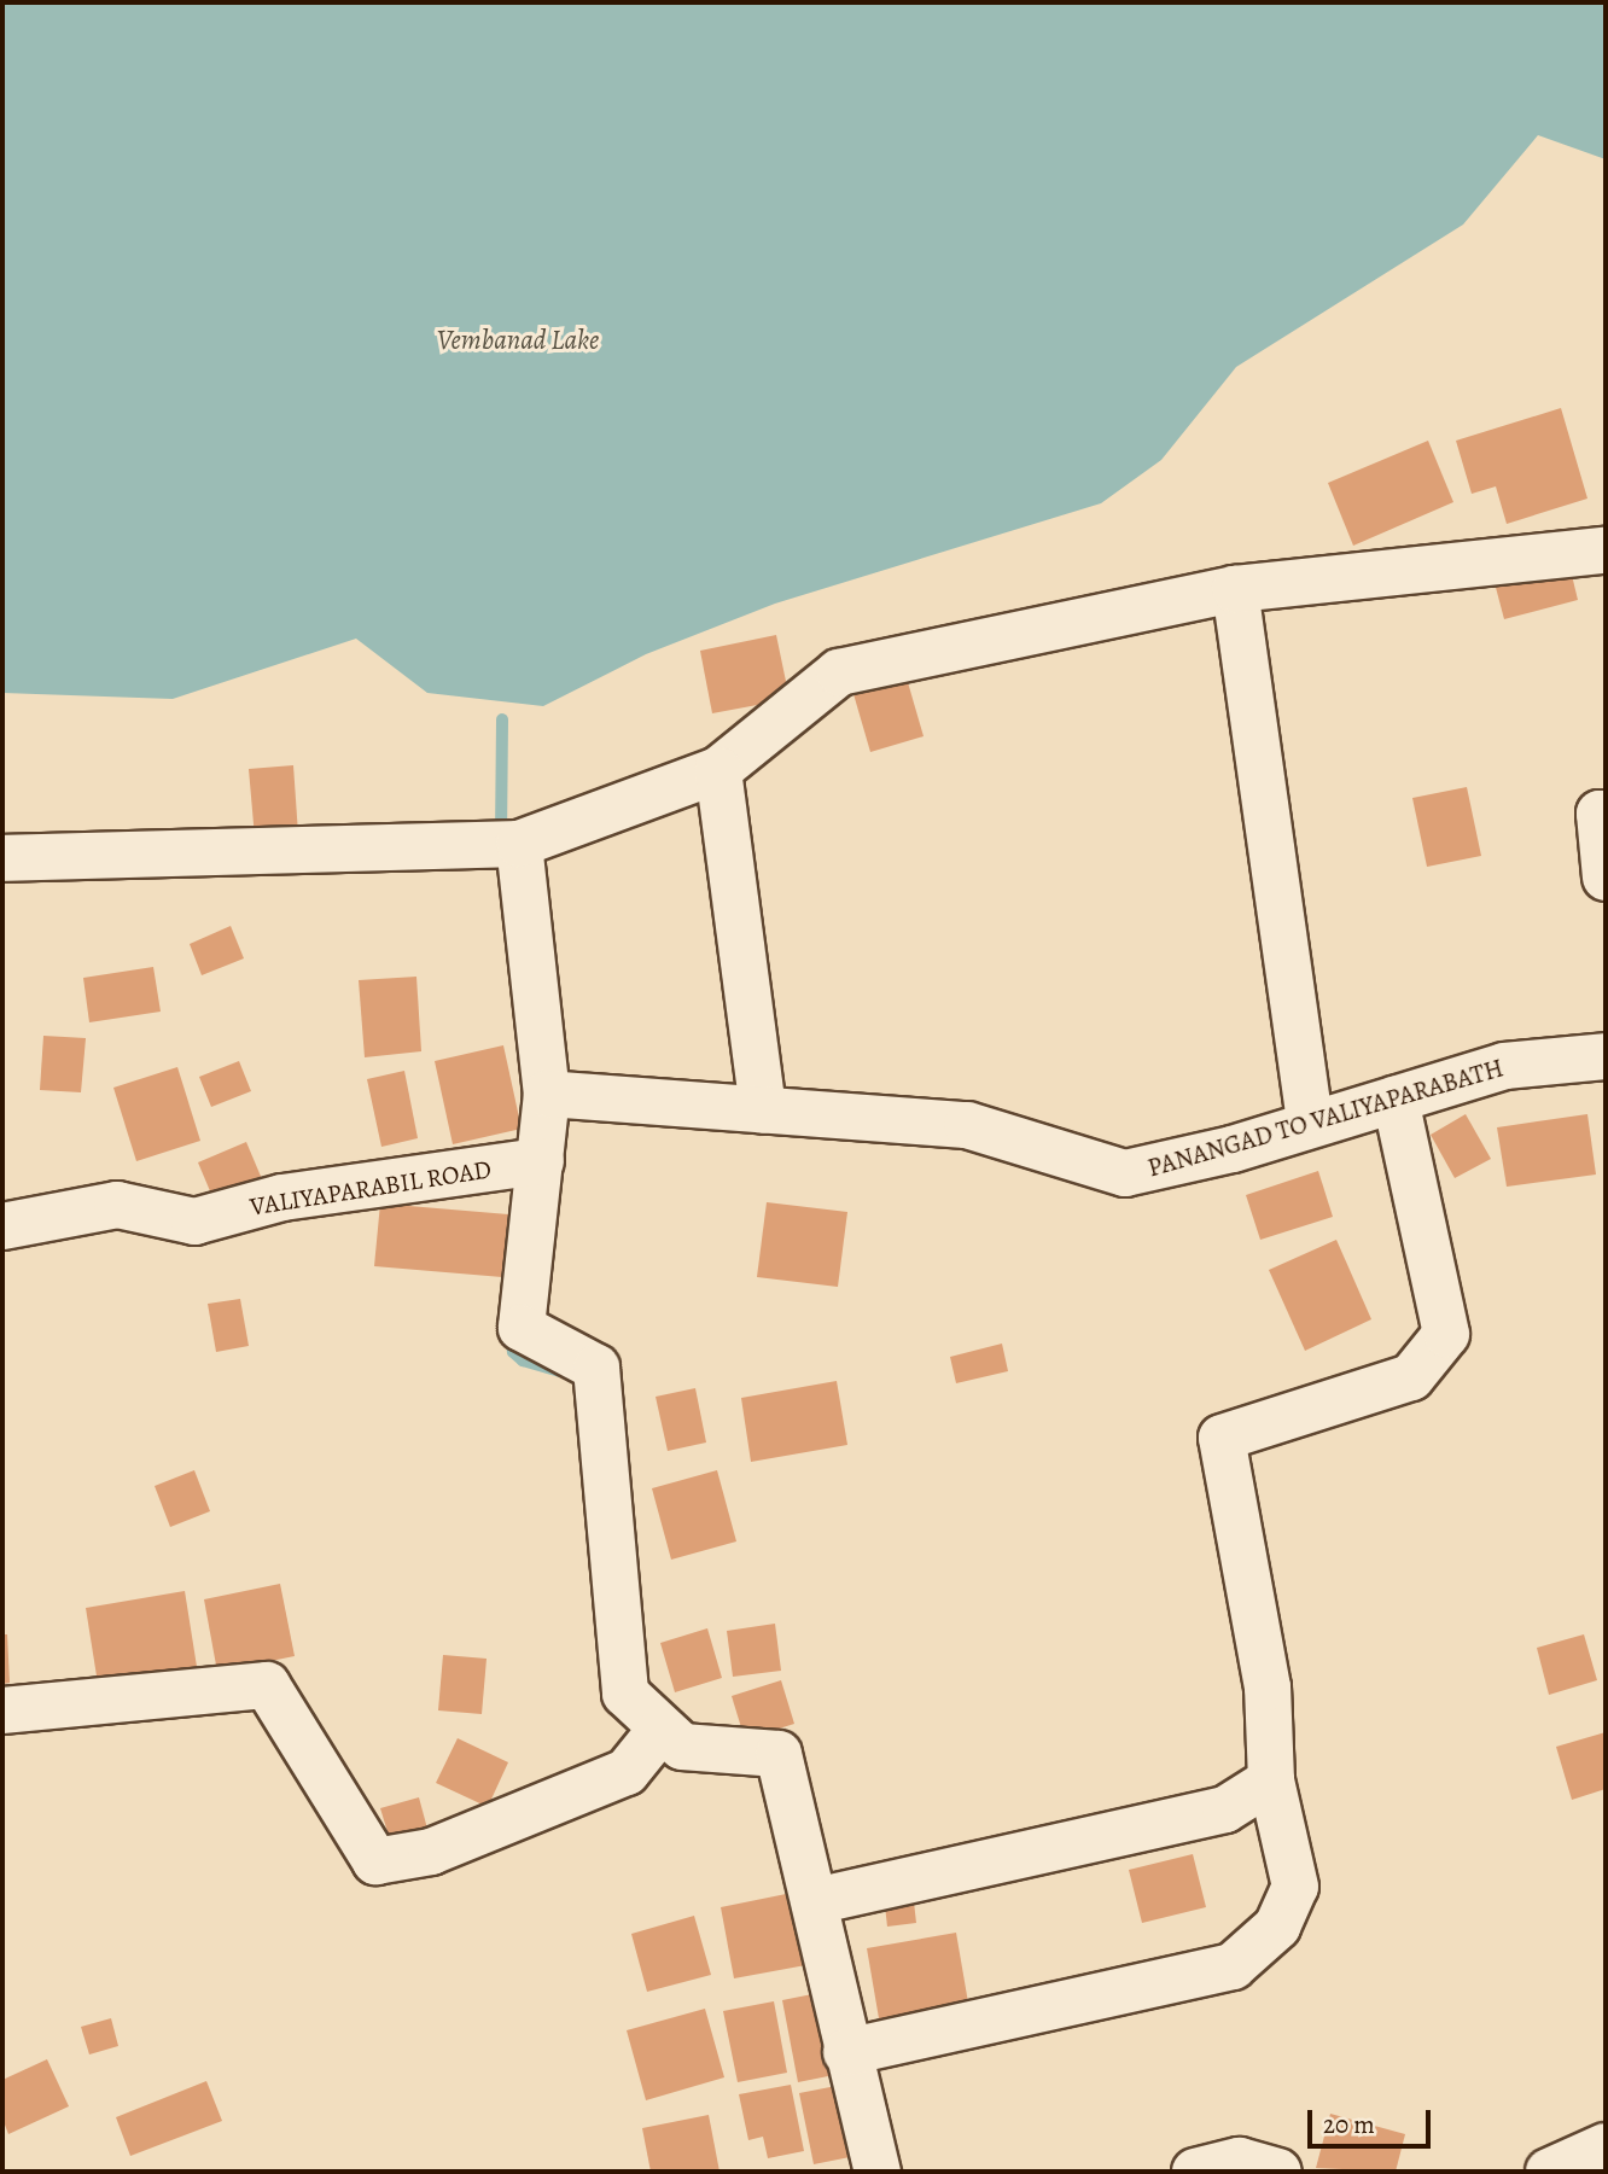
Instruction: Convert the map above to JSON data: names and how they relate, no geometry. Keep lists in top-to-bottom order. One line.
{"streets":{"street":["PANANGAD TO VALIYAPARABATH","VALIYAPARABIL ROAD"]},"water":["Vembanad Lake"],"scale_bar":"20 m"}
